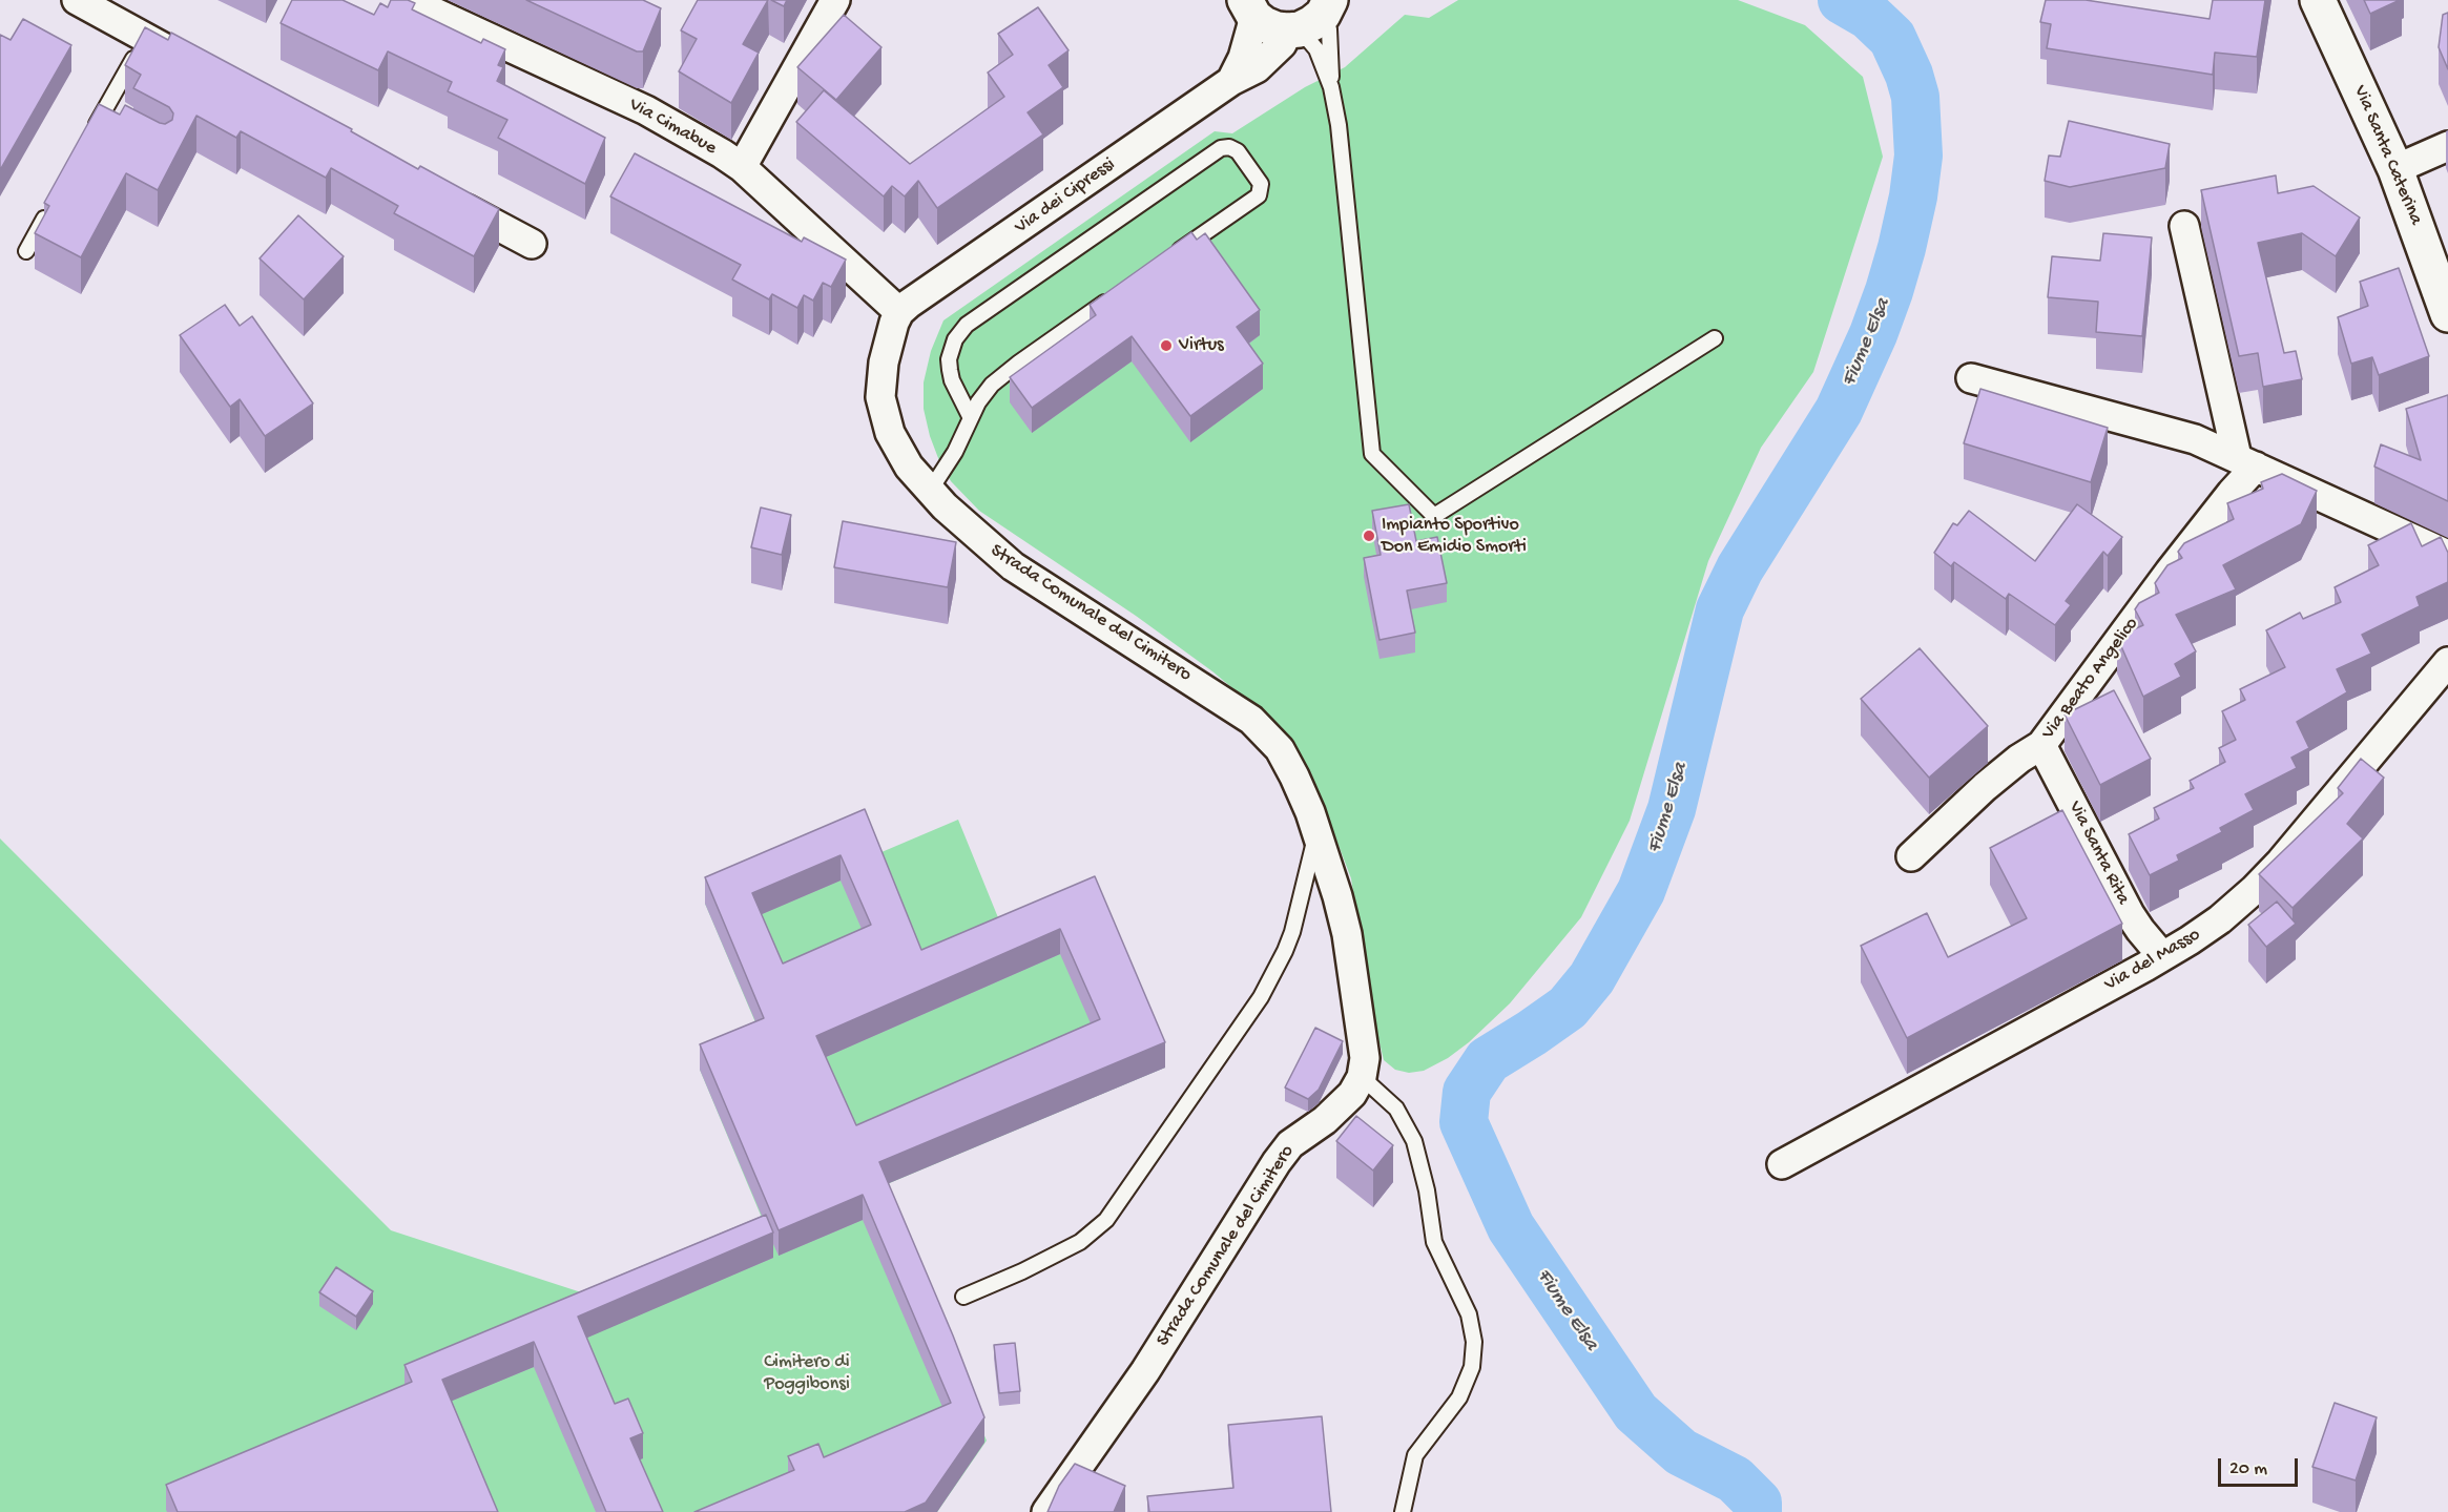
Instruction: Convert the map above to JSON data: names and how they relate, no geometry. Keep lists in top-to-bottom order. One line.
{"streets":{"main road":["Via Santa Caterina"],"street":["Via Cimabue","Via dei Cipressi","Strada Comunale del Cimitero","Via Beato Angelico","Via Santa Rita","Via del Masso"]},"crossings":[["Via Cimabue","Via dei Cipressi"],["Via Cimabue","Strada Comunale del Cimitero"],["Via dei Cipressi","Strada Comunale del Cimitero"],["Via Beato Angelico","Via Santa Rita"],["Via Santa Rita","Via del Masso"]],"water":["Fiume Elsa"],"parks":["Cimitero di Poggibonsi"],"places":["Virtus","Impianto Sportivo Don Emidio Smorti"],"scale_bar":"20 m"}
